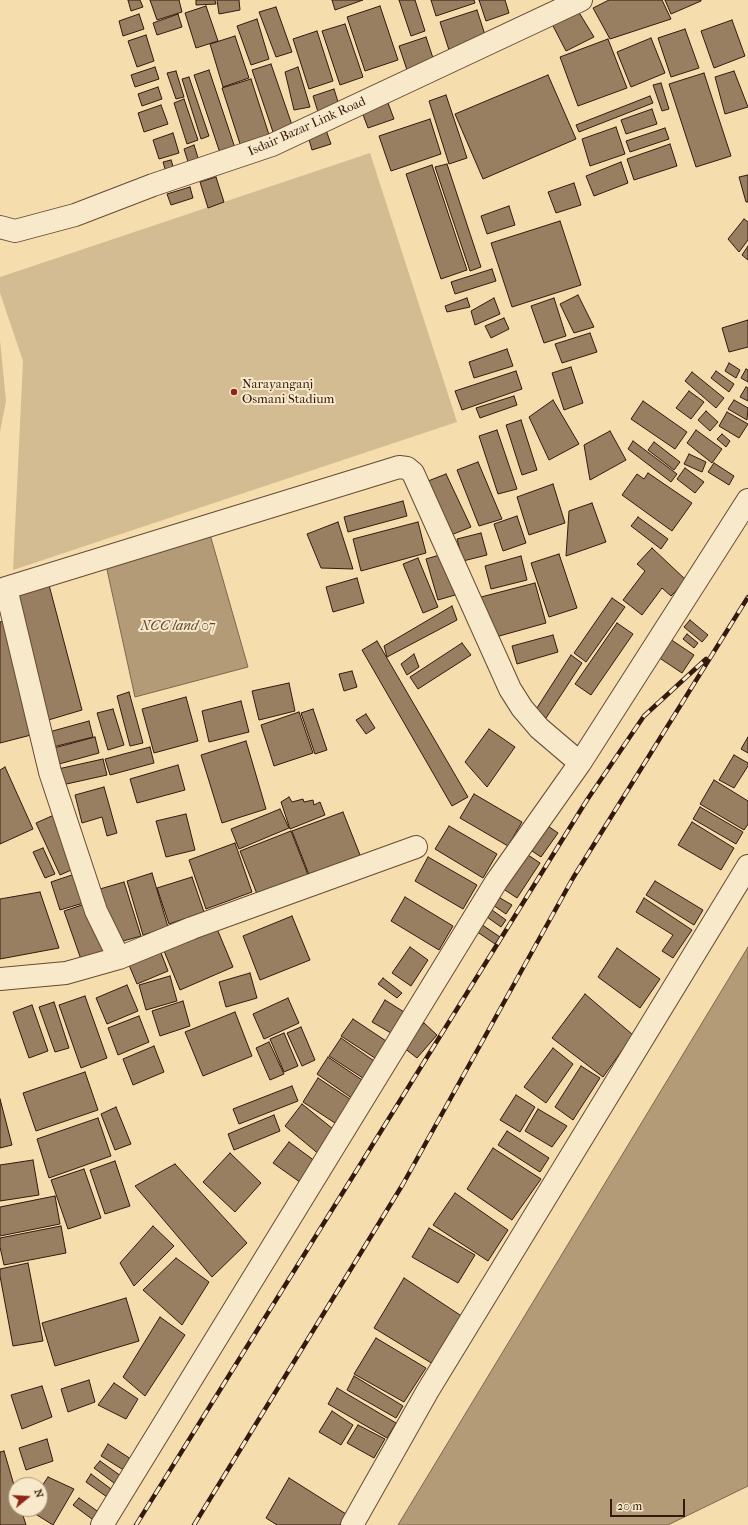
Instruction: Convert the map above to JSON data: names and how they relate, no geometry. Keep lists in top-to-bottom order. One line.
{"streets":{"street":["Isdair Bazar Link Road"]},"water":["NCC land 07"],"places":["Narayanganj Osmani Stadium"],"scale_bar":"20 m","north":"right"}
